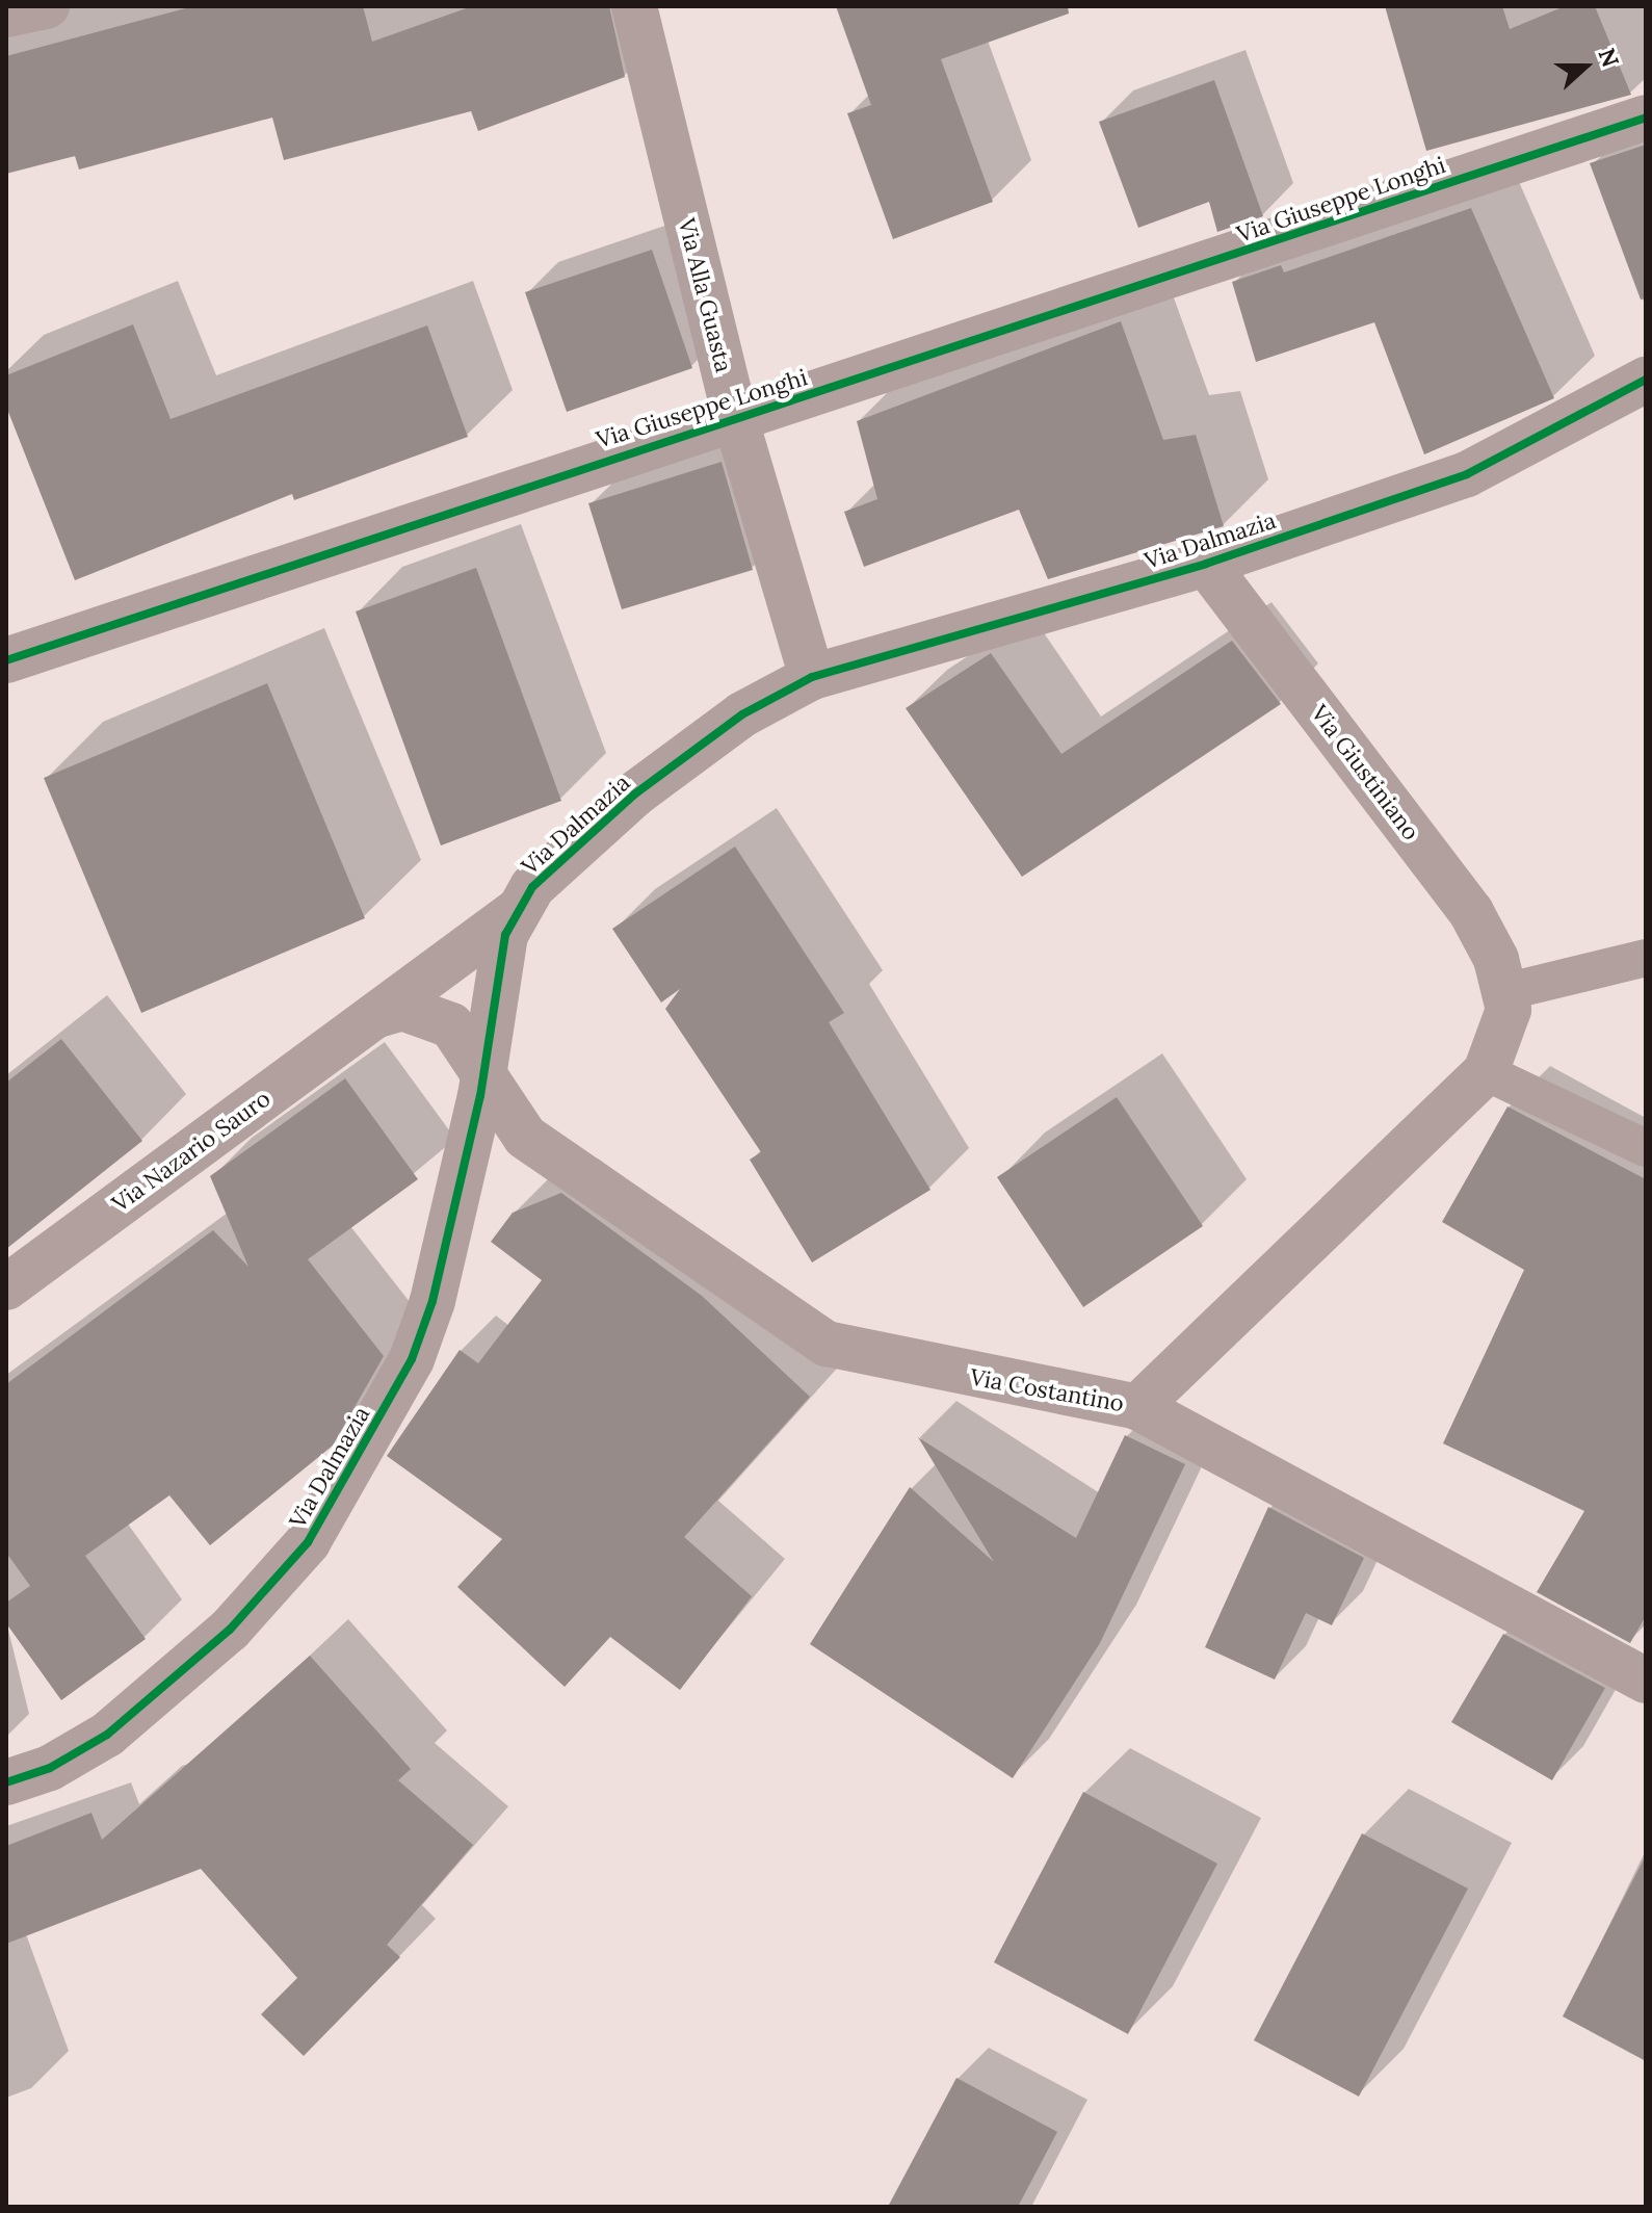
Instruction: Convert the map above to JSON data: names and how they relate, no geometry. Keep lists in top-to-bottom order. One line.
{"streets":{"street":["Via Giuseppe Longhi","Via Alla Guasta","Via Dalmazia","Via Giustiniano","Via Nazario Sauro","Via Costantino"]},"crossings":[["Via Giuseppe Longhi","Via Alla Guasta"],["Via Alla Guasta","Via Dalmazia"],["Via Dalmazia","Via Giustiniano"],["Via Dalmazia","Via Nazario Sauro"],["Via Dalmazia","Via Costantino"],["Via Giustiniano","Via Costantino"],["Via Nazario Sauro","Via Costantino"]],"north":"right"}
